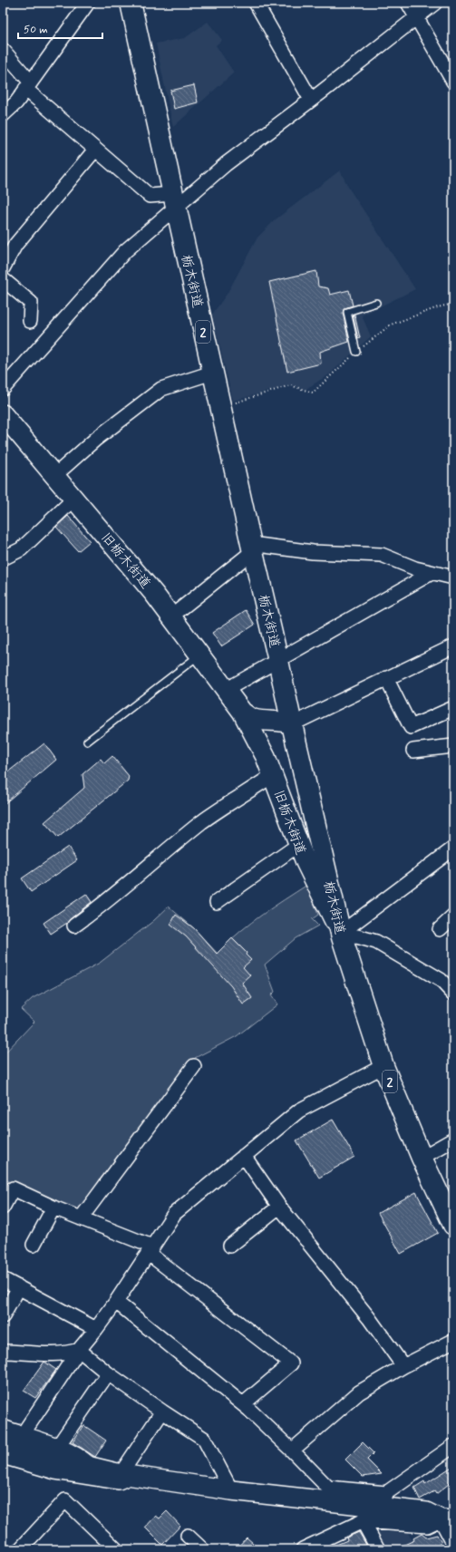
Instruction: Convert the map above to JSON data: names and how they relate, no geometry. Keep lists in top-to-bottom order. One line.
{"streets":{"main road":["栃木街道","2","旧栃木街道"]},"crossings":[["栃木街道","旧栃木街道"]],"scale_bar":"50 m"}
